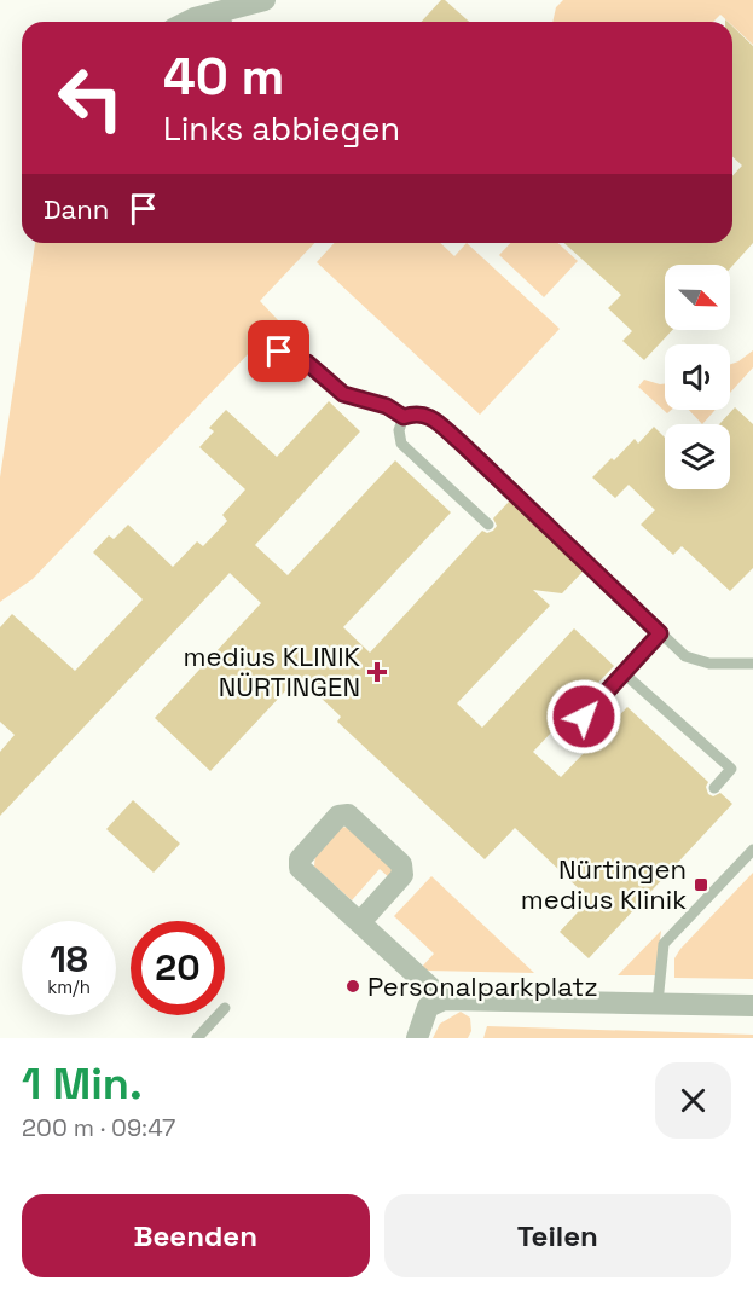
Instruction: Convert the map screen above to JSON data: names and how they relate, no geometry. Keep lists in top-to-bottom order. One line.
{"places":{"health":["medius KLINIK NÜRTINGEN"],"transit":["Nürtingen medius Klinik"],"other":["Personalparkplatz"]},"north":"bottom right","page":{"turn":["40 m","Links abbiegen"],"then":"Dann","speed":"18 km/h","limit":"20","heading":["1 Min.","200 m · 09:47"],"buttons":["Beenden","Teilen"]}}
